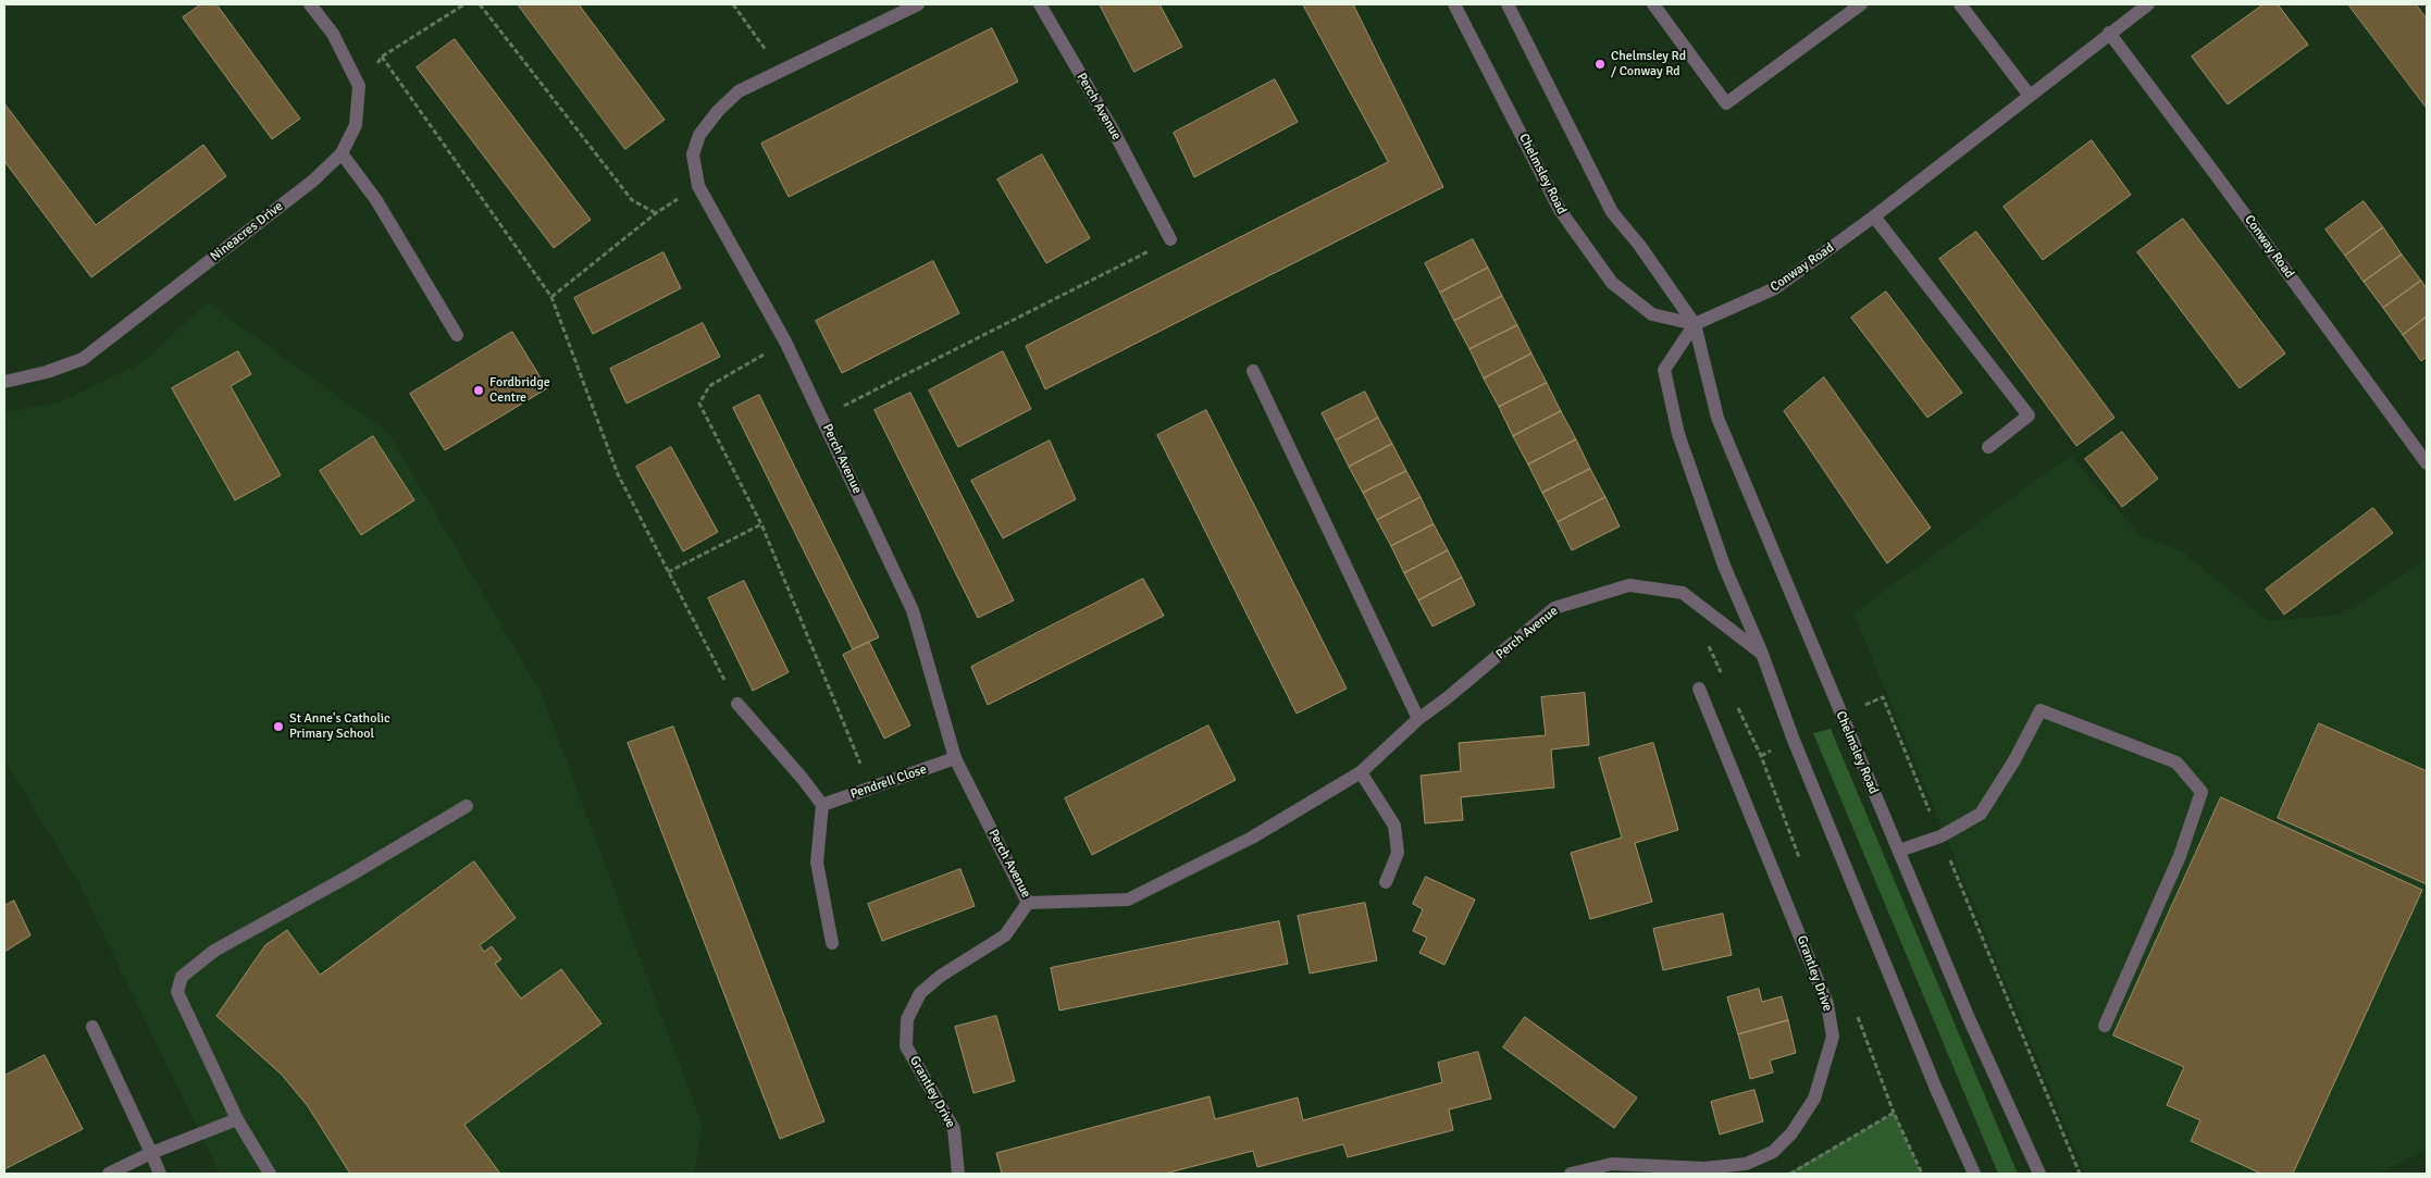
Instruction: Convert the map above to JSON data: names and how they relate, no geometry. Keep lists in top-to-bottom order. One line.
{"streets":{"street":["Perch Avenue","Chelmsley Road","Nineacres Drive","Conway Road","Pendrell Close","Grantley Drive"]},"crossings":[["Perch Avenue","Pendrell Close"],["Perch Avenue","Grantley Drive"],["Chelmsley Road","Conway Road"]],"places":["Chelmsley Rd / Conway Rd","Fordbridge Centre","St Anne's Catholic Primary School"]}
